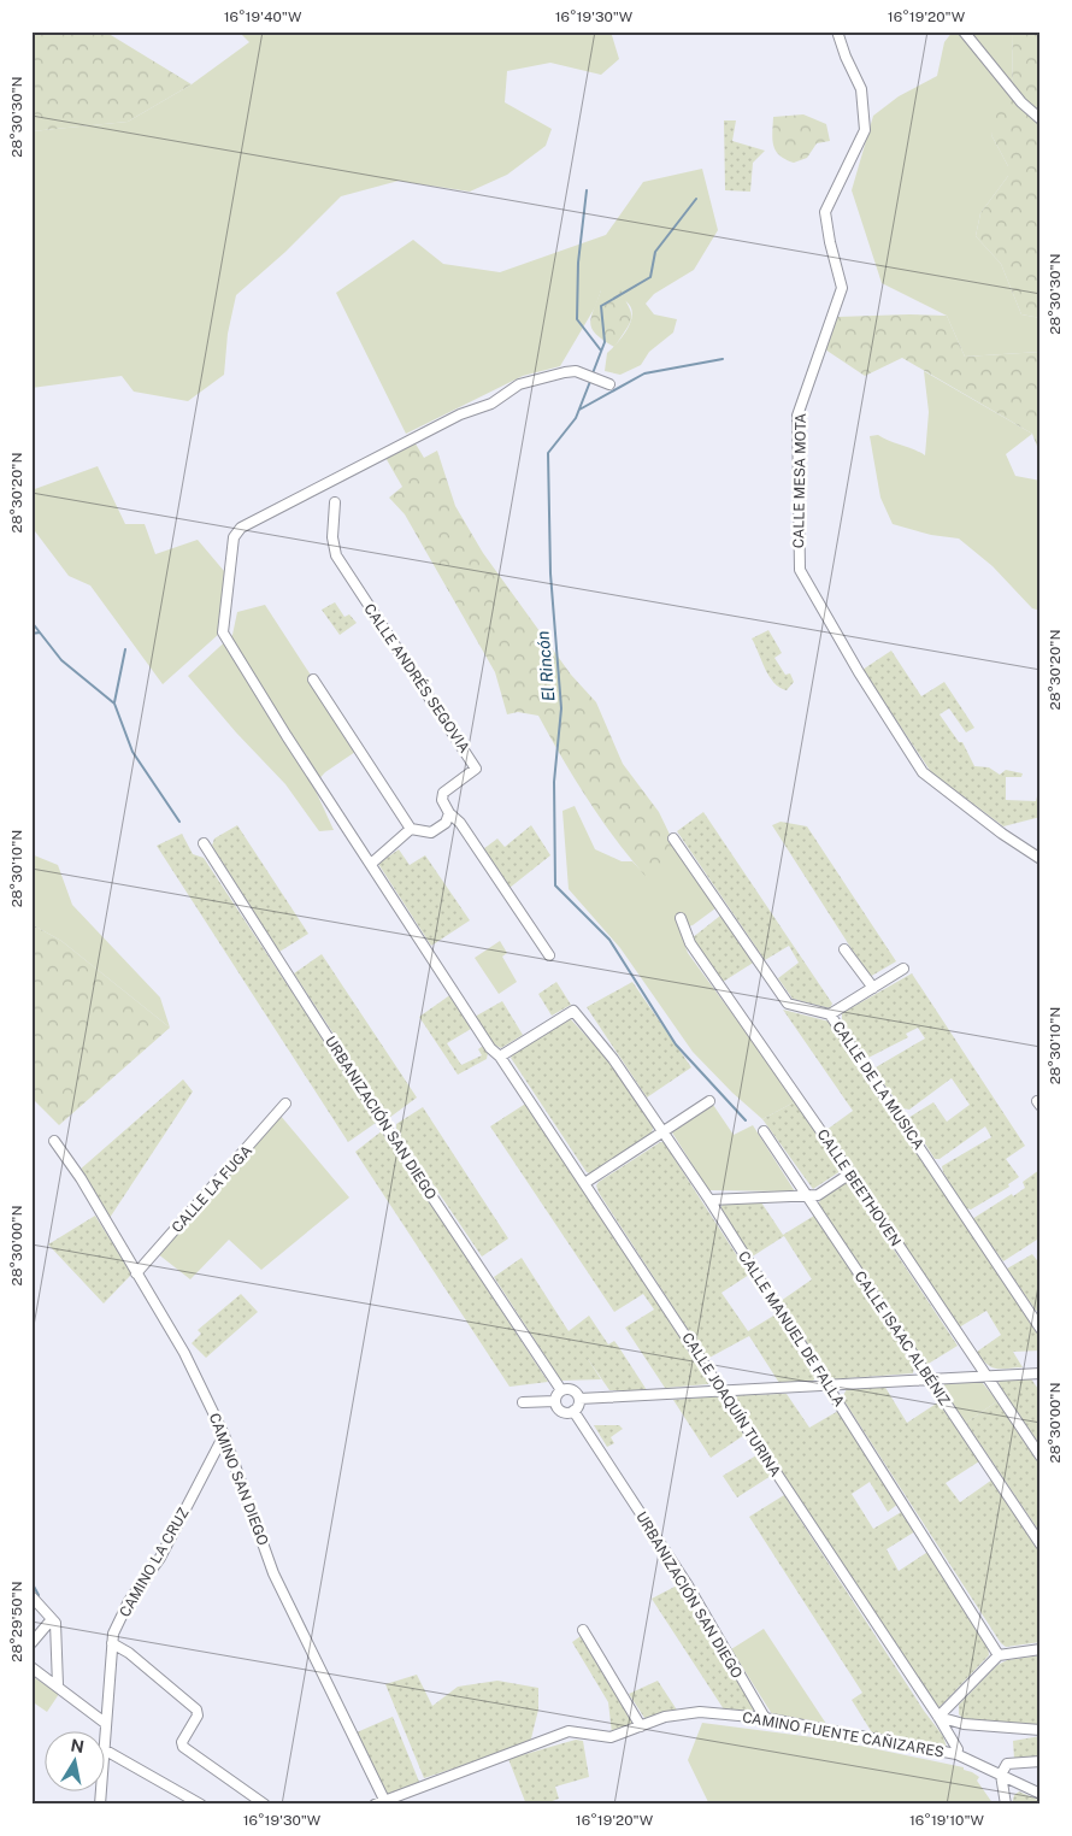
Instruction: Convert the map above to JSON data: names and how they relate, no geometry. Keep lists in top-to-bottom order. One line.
{"streets":{"street":["CALLE MESA MOTA","CALLE ANDRÉS SEGOVIA","CALLE DE LA MUSICA","URBANIZACIÓN SAN DIEGO","CALLE BEETHOVEN","CALLE LA FUGA","CALLE MANUEL DE FALLA","CALLE ISAAC ALBÉNIZ","CALLE JOAQUÍN TURINA","CAMINO SAN DIEGO","CAMINO LA CRUZ","CAMINO FUENTE CAÑIZARES"]},"crossings":[["URBANIZACIÓN SAN DIEGO","CAMINO FUENTE CAÑIZARES"],["CALLE LA FUGA","CAMINO SAN DIEGO"],["CALLE MANUEL DE FALLA","CALLE JOAQUÍN TURINA"],["CALLE JOAQUÍN TURINA","CAMINO FUENTE CAÑIZARES"],["CAMINO SAN DIEGO","CAMINO LA CRUZ"],["CAMINO SAN DIEGO","CAMINO FUENTE CAÑIZARES"]],"water":["El Rincón"],"north":"top","coordinates":["16°19'40\"W","16°19'30\"W","16°19'20\"W","28°30'30\"N","28°30'20\"N","28°30'10\"N","28°30'00\"N","28°29'50\"N","16°19'10\"W"]}
